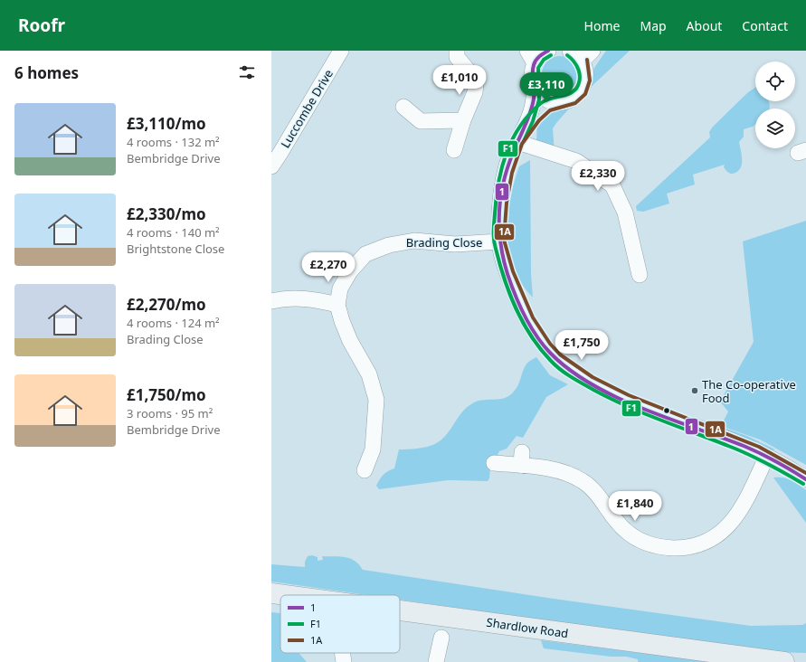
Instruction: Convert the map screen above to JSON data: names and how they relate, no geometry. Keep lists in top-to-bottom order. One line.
{"streets":{"street":["Luccombe Drive","Brading Close","Shardlow Road"]},"places":["The Co-operative Food"],"lines":["transit line 1","transit line F1","transit line 1A"],"legend":["1","F1","1A"],"page":{"header":"Roofr","nav":["Home","Map","About","Contact"],"heading":"6 homes","price":["£1,010","£3,110","£2,330","£2,270","£1,750","£1,840"],"list":[{"name":"£3,110/mo","note":"4 rooms · 132 m² · Bembridge Drive"},{"name":"£2,330/mo","note":"4 rooms · 140 m² · Brightstone Close"},{"name":"£2,270/mo","note":"4 rooms · 124 m² · Brading Close"},{"name":"£1,750/mo","note":"3 rooms · 95 m² · Bembridge Drive"}]}}
